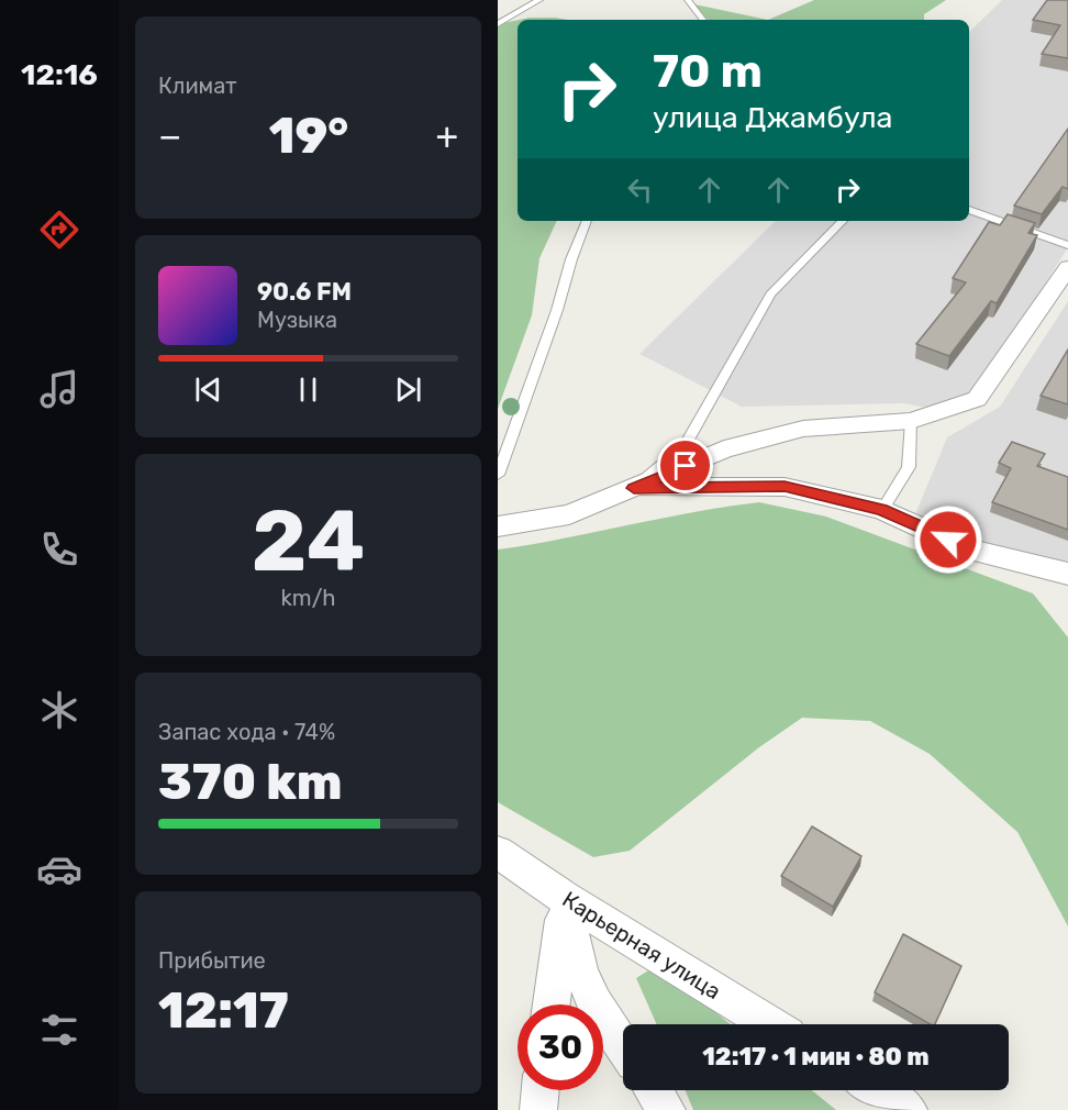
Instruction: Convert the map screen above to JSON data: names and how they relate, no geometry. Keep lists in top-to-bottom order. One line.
{"streets":{"street":["Карьерная улица"]},"page":{"tabs":"12:16","tile":["Климат",["24","km/h"],["Запас хода · 74%","370 km"],["Прибытие","12:17"]],"turn":["70 m","улица Джамбула"],"heat":["−","19°","+"],"song":["90.6 FM","Музыка"],"limit":"30","trip":"12:17 · 1 мин · 80 m"}}
